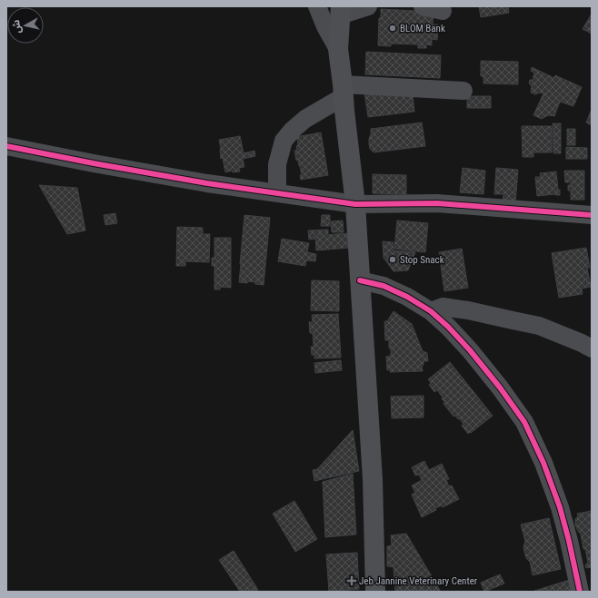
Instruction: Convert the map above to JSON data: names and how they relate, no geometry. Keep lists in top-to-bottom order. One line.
{"places":{"other":["BLOM Bank","Stop Snack"],"health":["Jeb Jannine Veterinary Center"]},"north":"left"}
